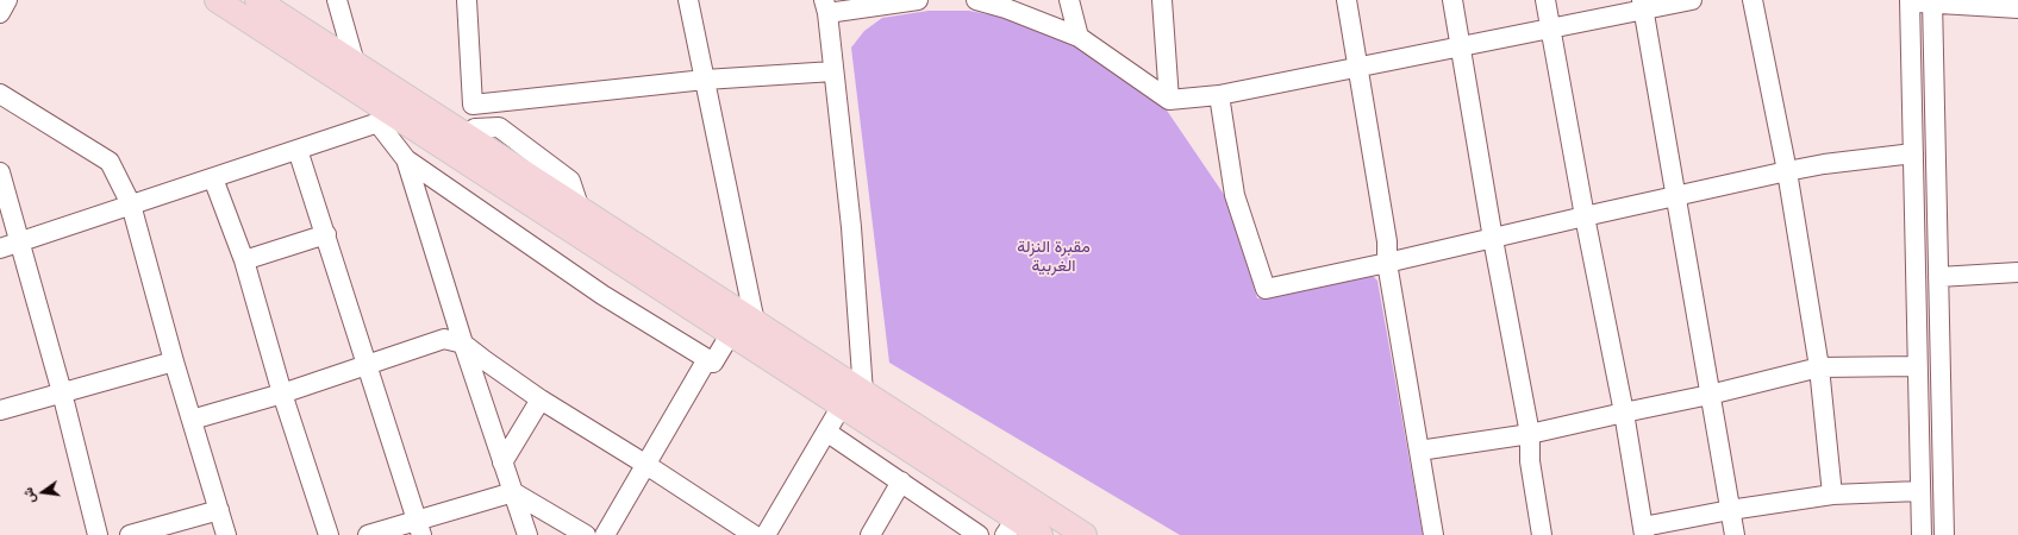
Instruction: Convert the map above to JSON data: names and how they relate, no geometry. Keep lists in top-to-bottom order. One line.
{"parks":["مقبرة النزلة الغربية"],"north":"left"}
